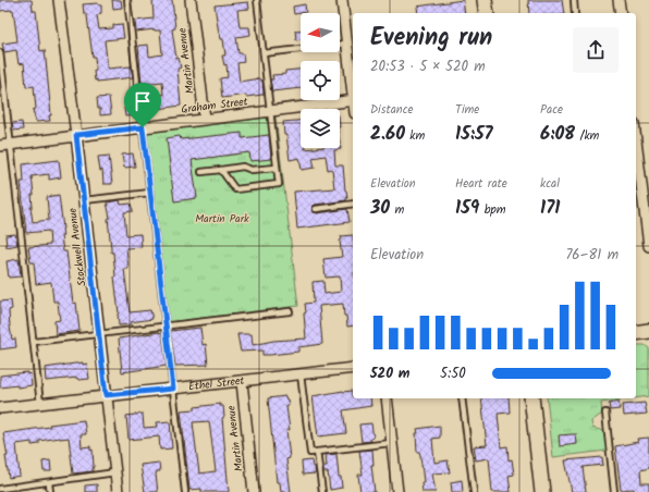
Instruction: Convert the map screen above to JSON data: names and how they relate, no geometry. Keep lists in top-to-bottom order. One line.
{"streets":{"street":["Martin Avenue","Graham Street","Stockwell Avenue","Ethel Street"]},"crossings":[["Martin Avenue","Graham Street"],["Martin Avenue","Ethel Street"],["Graham Street","Stockwell Avenue"],["Stockwell Avenue","Ethel Street"]],"parks":["Martin Park"],"north":"left","page":{"heading":["Evening run","20:53 · 5 × 520 m"],"stats":[["Distance","2.60 km"],["Time","15:57"],["Pace","6:08 /km"],["Elevation","30 m"],["Heart rate","159 bpm"],["kcal","171"]],"chart":["Elevation","76–81 m"],"list":[{"name":"520 m","note":"5:50"}]}}
